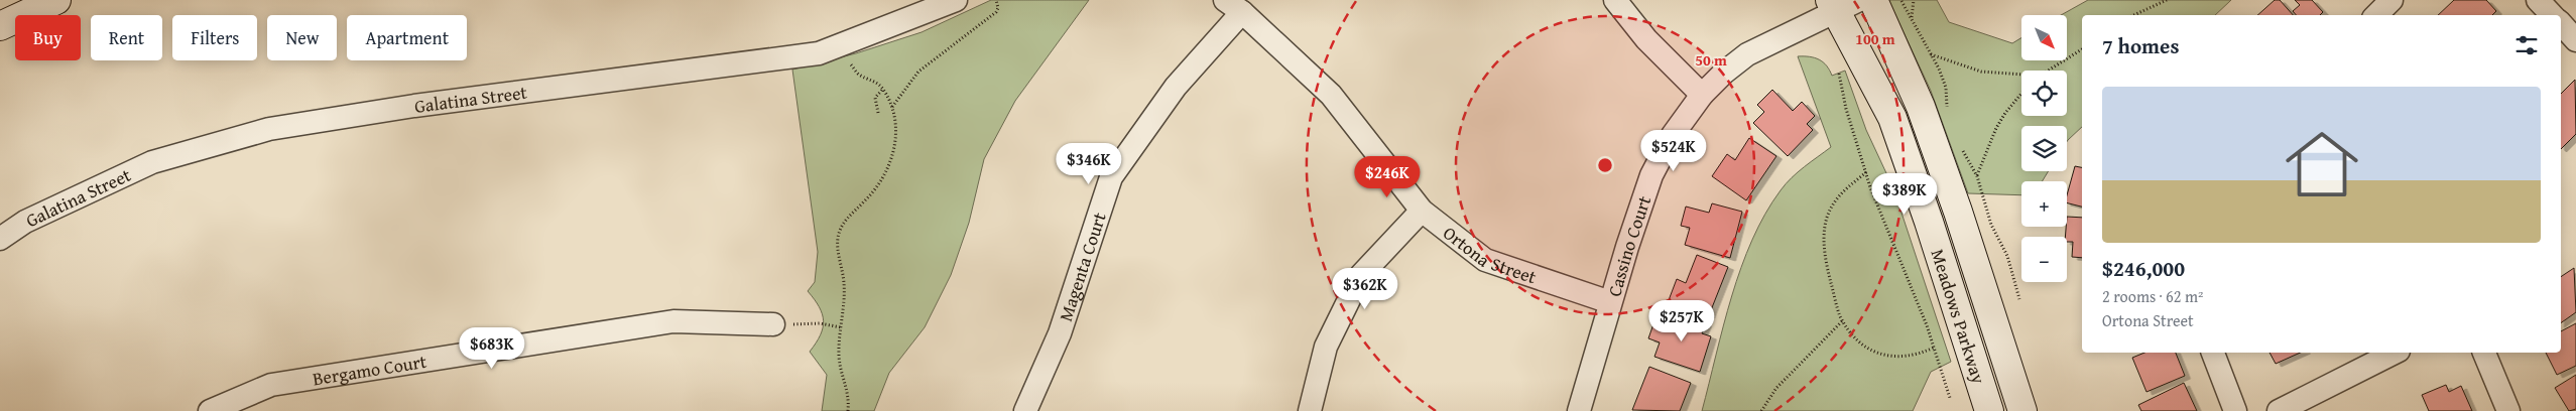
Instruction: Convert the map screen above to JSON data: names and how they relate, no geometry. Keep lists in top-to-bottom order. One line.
{"streets":{"main road":["Meadows Parkway"],"street":["Galatina Street","Cassino Court","Ortona Street","Magenta Court","Bergamo Court"]},"crossings":[["Cassino Court","Ortona Street"],["Cassino Court","Meadows Parkway"],["Ortona Street","Magenta Court"]],"north":"bottom right","page":{"map_buttons":["+","−"],"chip":["Buy","Rent","Filters","New","Apartment"],"heading":"7 homes","list":[{"name":"$246,000","note":"2 rooms · 62 m² · Ortona Street"}],"price":["$524K","$346K","$246K","$389K","$362K","$257K","$683K"]},"rings":["100 m","50 m"]}
